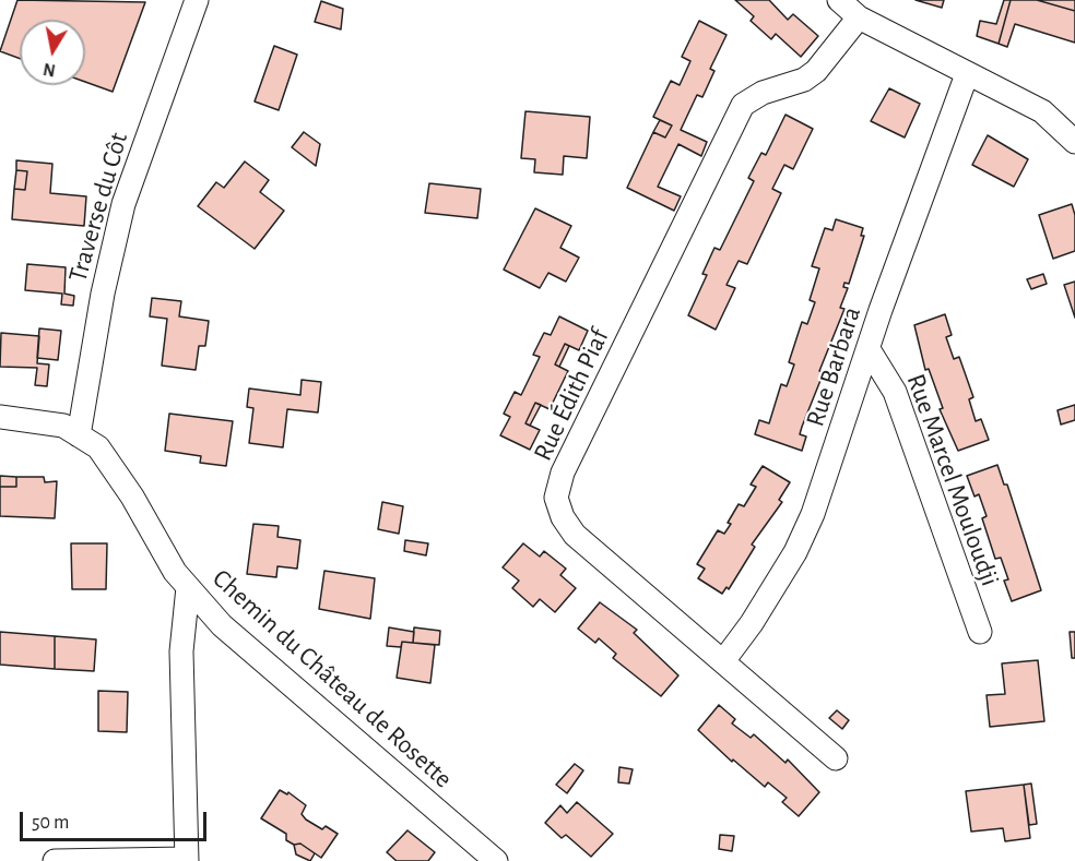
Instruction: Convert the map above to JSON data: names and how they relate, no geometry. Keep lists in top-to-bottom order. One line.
{"streets":{"street":["Traverse du Côt","Rue Barbara","Rue Édith Piaf","Rue Marcel Mouloudji","Chemin du Château de Rosette"]},"crossings":[["Traverse du Côt","Chemin du Château de Rosette"],["Rue Barbara","Rue Édith Piaf"],["Rue Barbara","Rue Marcel Mouloudji"]],"scale_bar":"50 m","north":"bottom"}
